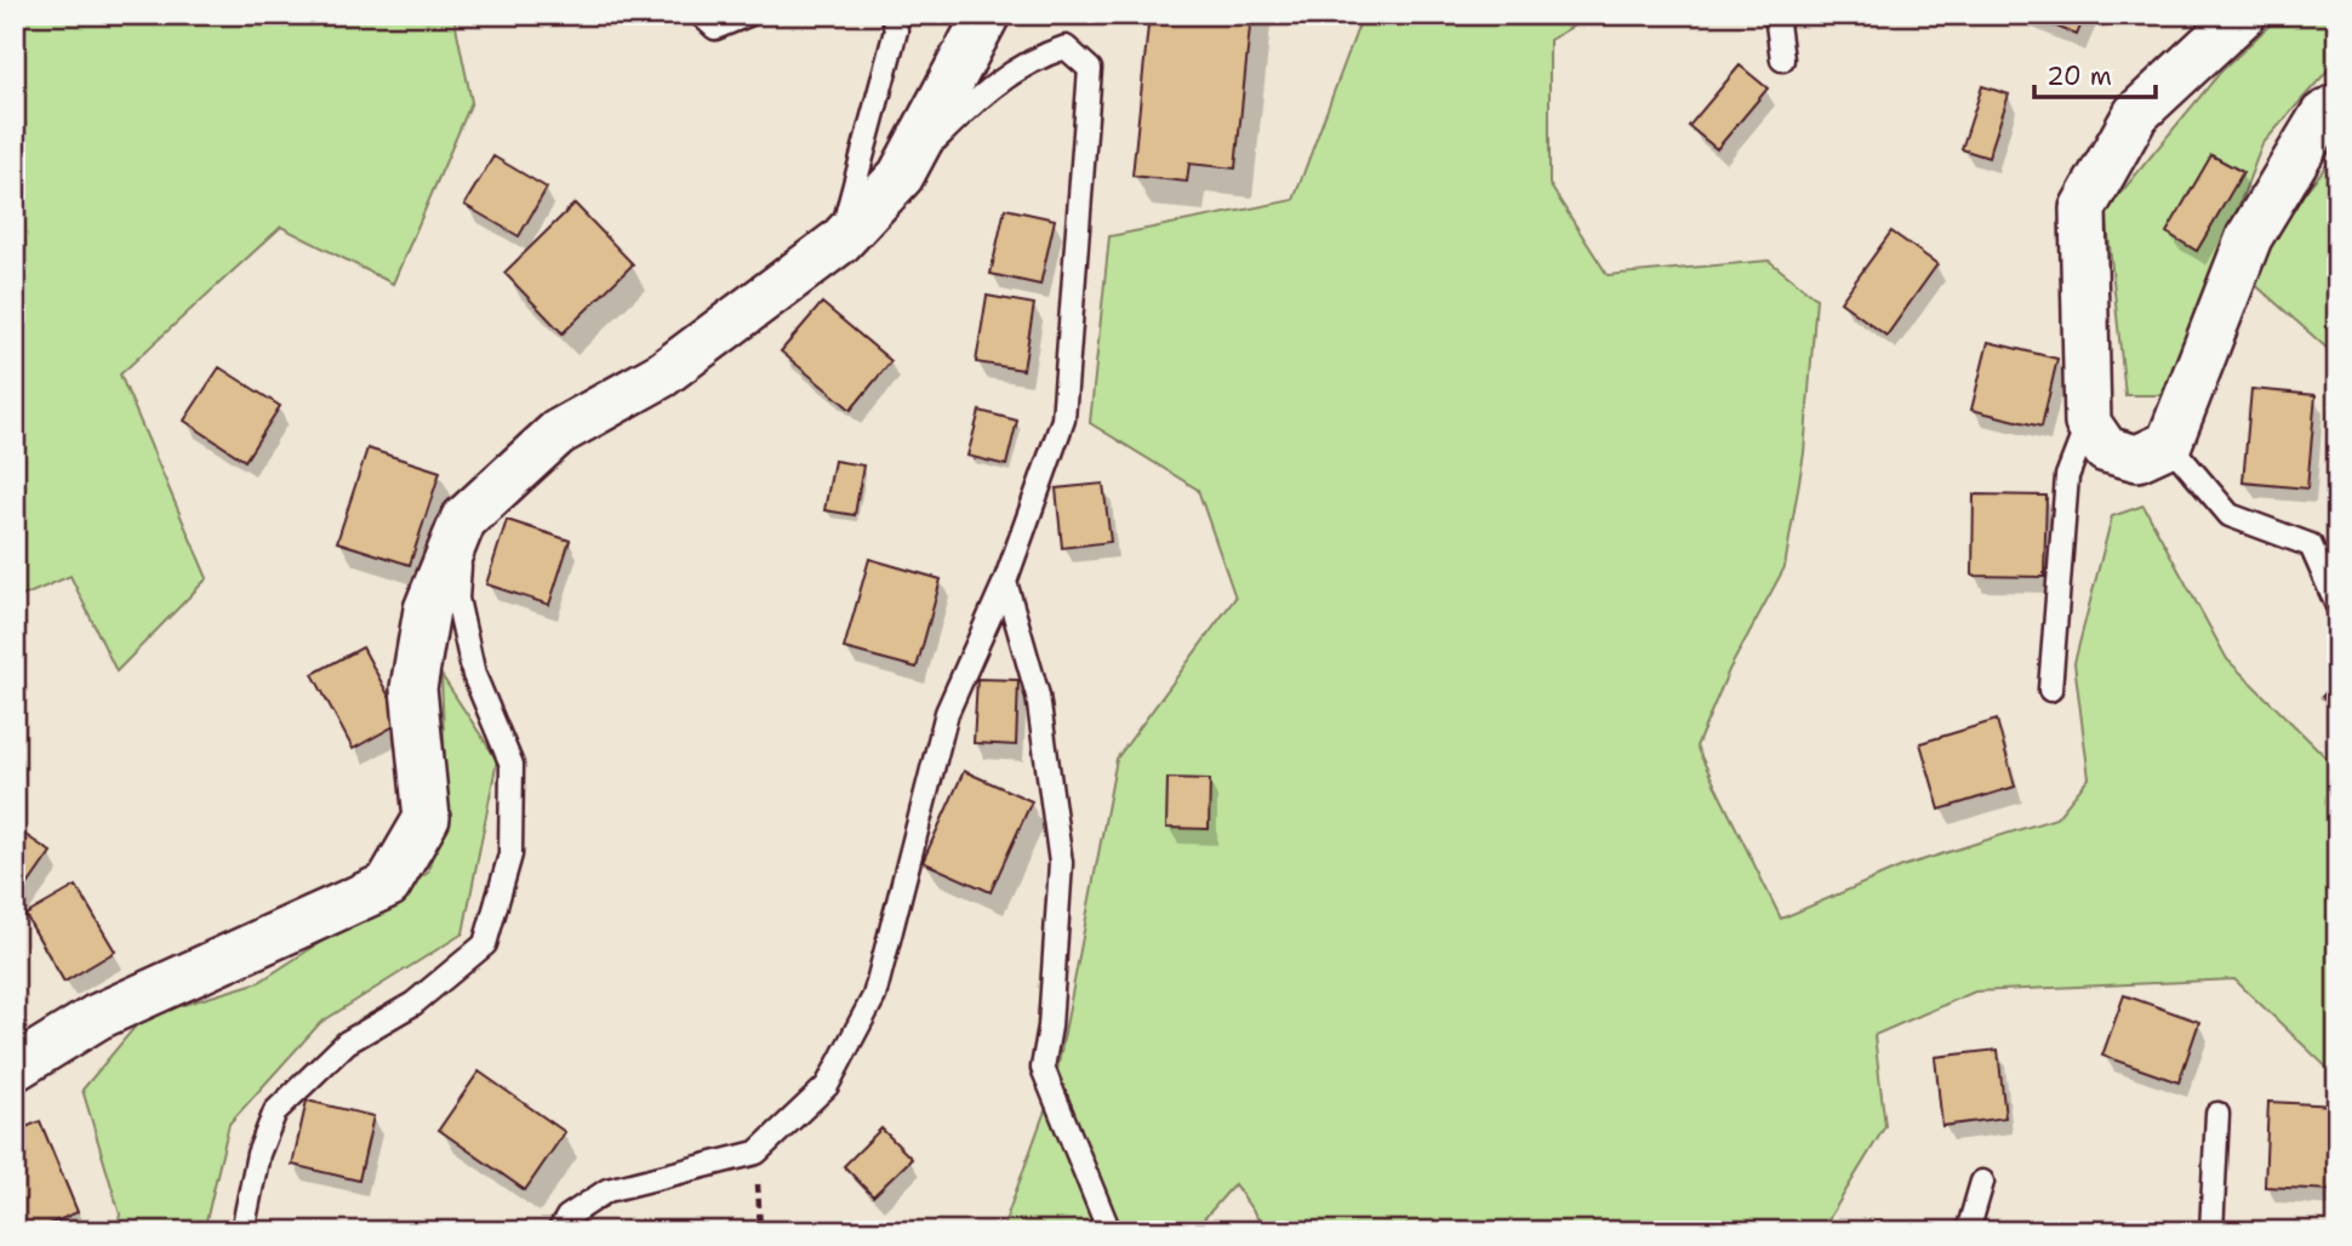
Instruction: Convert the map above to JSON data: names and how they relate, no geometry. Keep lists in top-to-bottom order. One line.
{"scale_bar":"20 m"}
